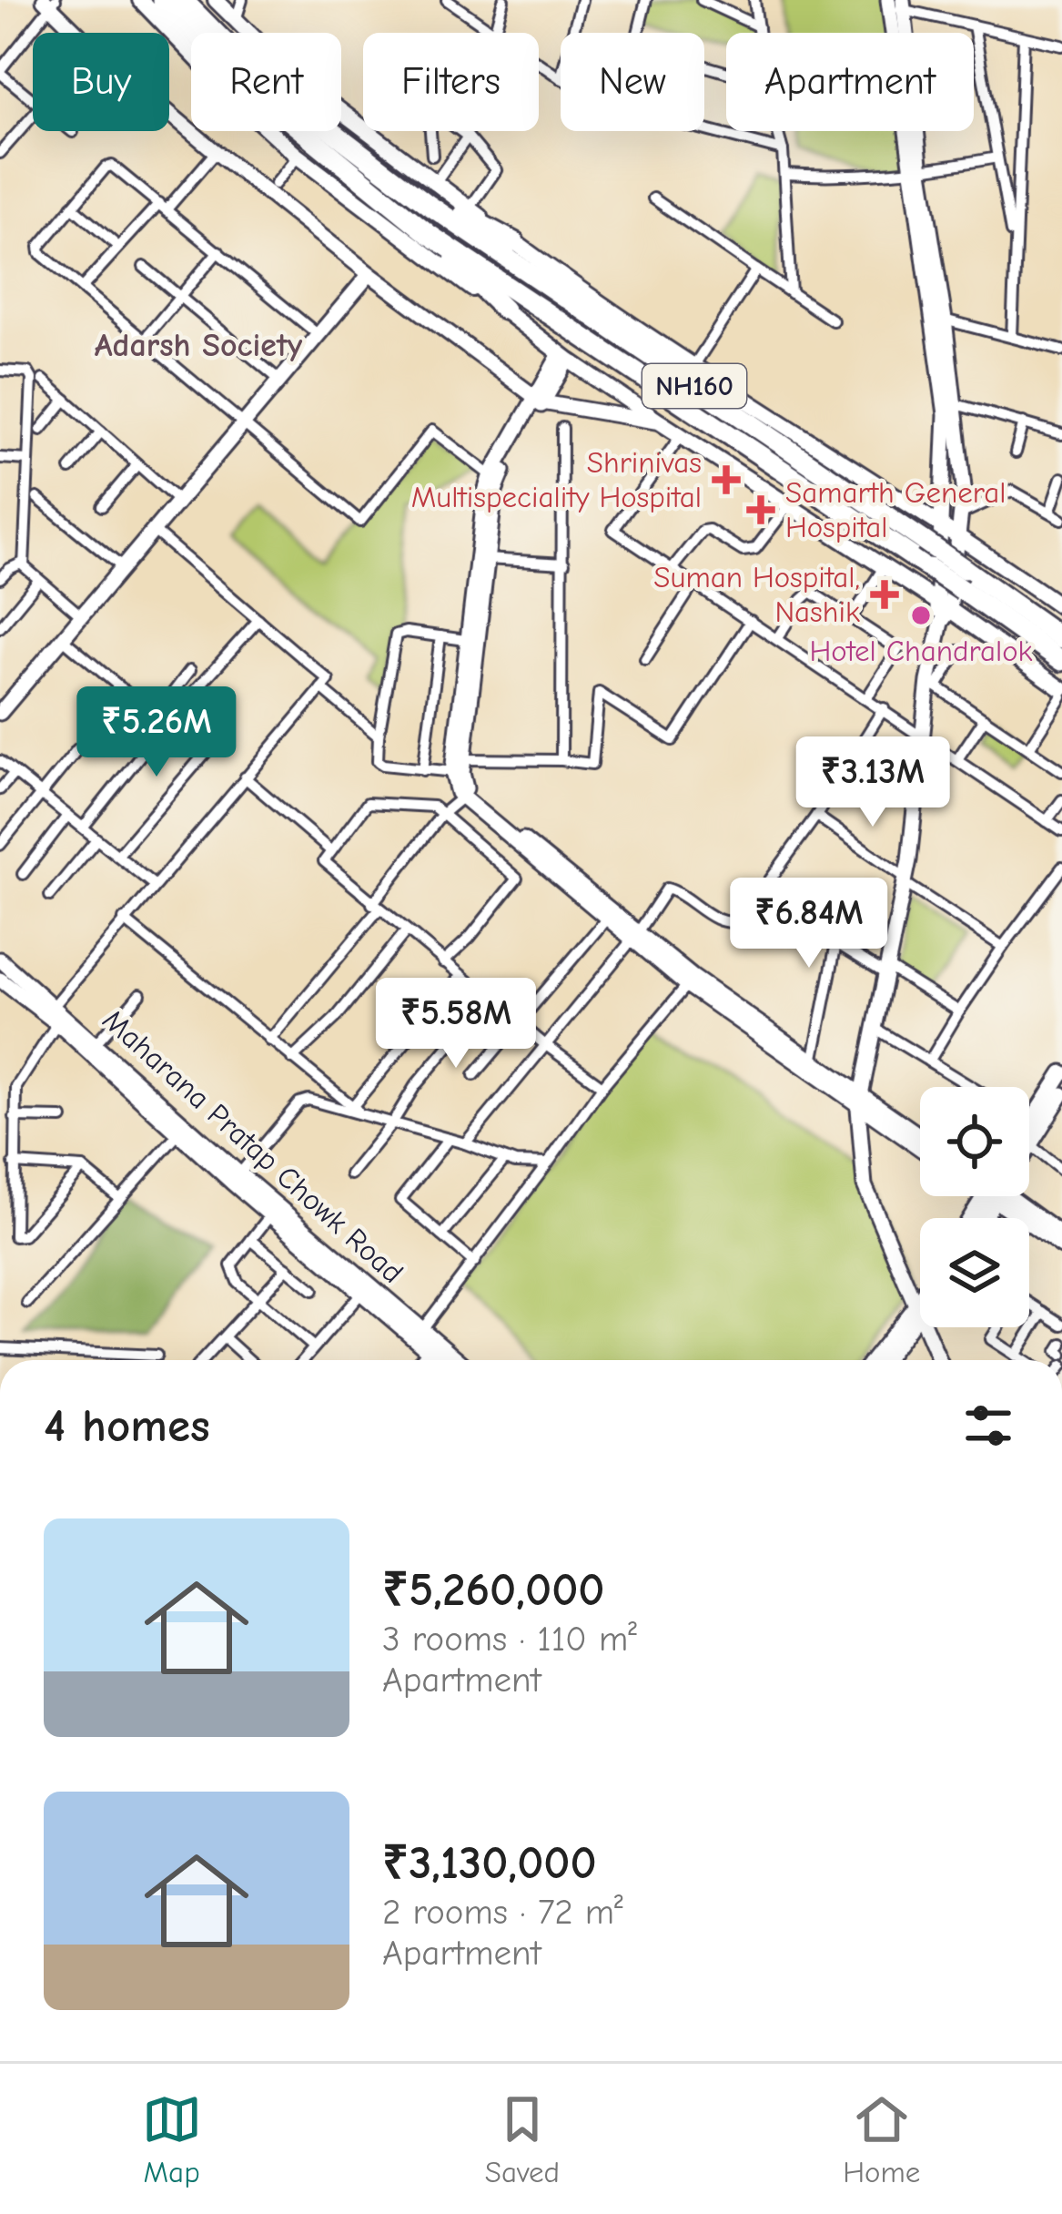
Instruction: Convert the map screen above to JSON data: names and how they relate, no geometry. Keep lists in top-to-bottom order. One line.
{"streets":{"highway":["NH160"],"street":["Maharana Pratap Chowk Road"]},"districts":["Adarsh Society"],"places":{"health":["Shrinivas Multispeciality Hospital","Samarth General Hospital","Suman Hospital, Nashik"],"other":["Hotel Chandralok"]},"page":{"chip":["Buy","Rent","Filters","New","Apartment"],"price":["₹5.26M","₹3.13M","₹6.84M","₹5.58M"],"heading":"4 homes","list":[{"name":"₹5,260,000","note":"3 rooms · 110 m² · Apartment"},{"name":"₹3,130,000","note":"2 rooms · 72 m² · Apartment"}],"tabs":["Map","Saved","Home"]}}
